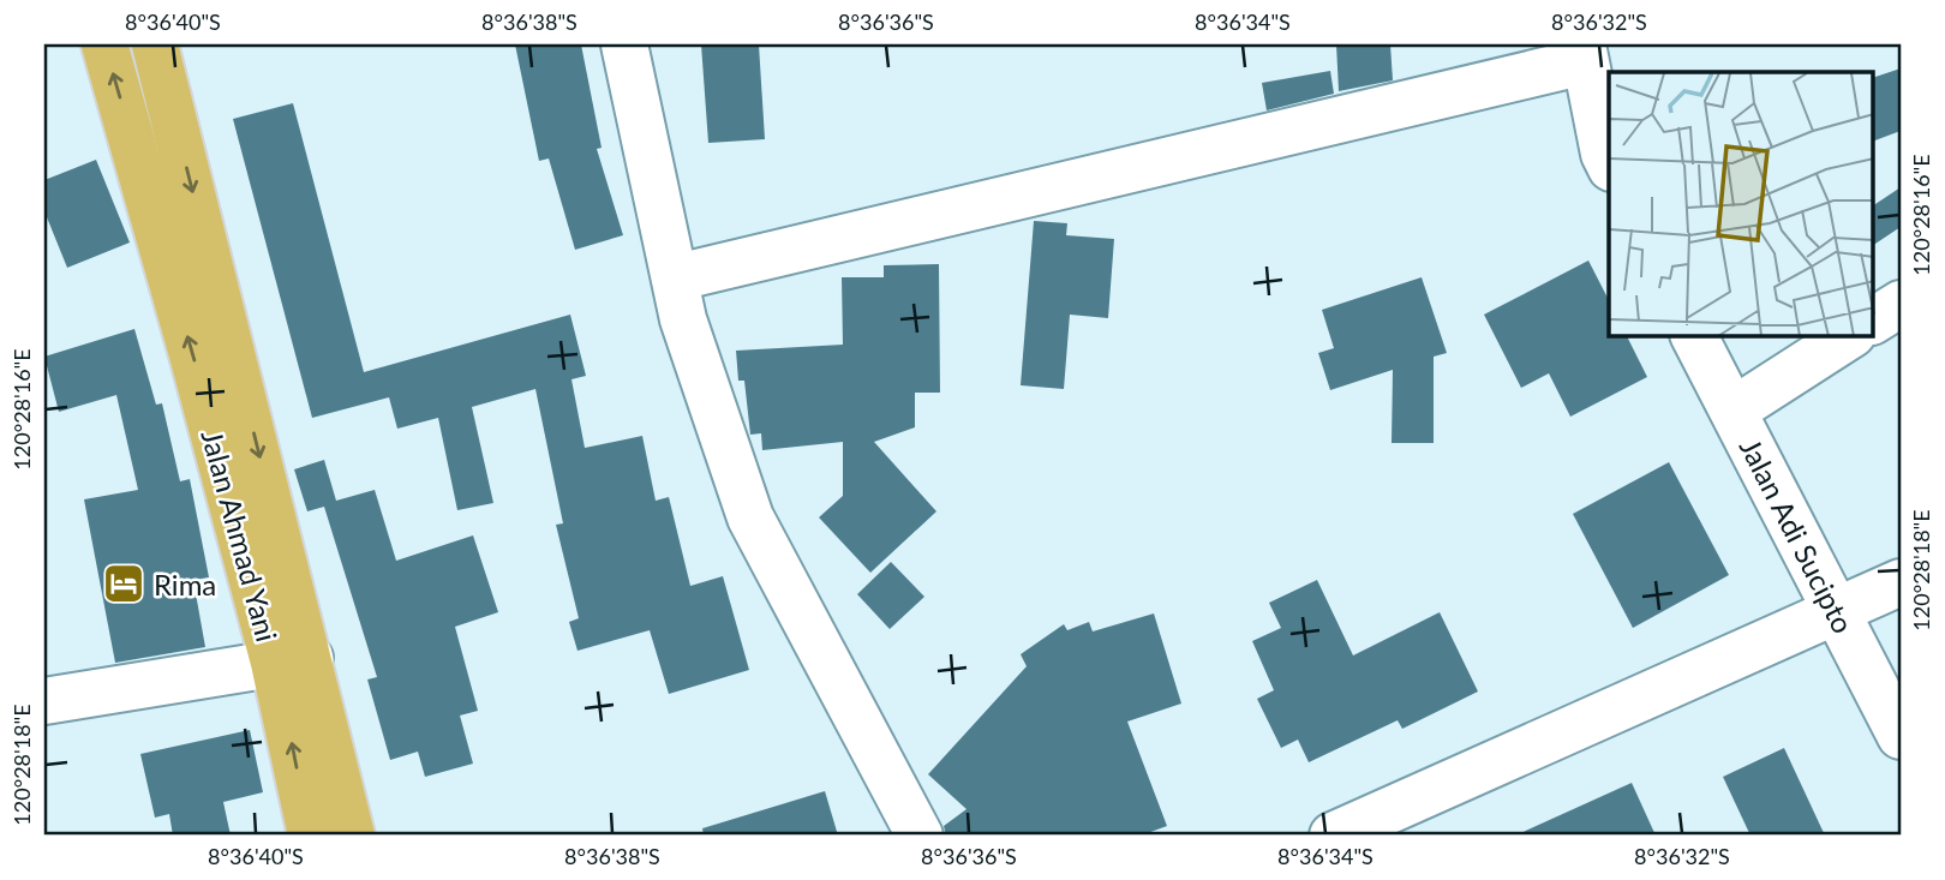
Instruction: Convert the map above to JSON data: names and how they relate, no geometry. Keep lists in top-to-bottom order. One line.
{"streets":{"highway":["Jalan Ahmad Yani"],"street":["Jalan Adi Sucipto"]},"places":{"hotel":["Rima"]},"coordinates":["8°36'40\"S","8°36'38\"S","8°36'36\"S","8°36'34\"S","8°36'32\"S","120°28'16\"E","120°28'18\"E"]}
